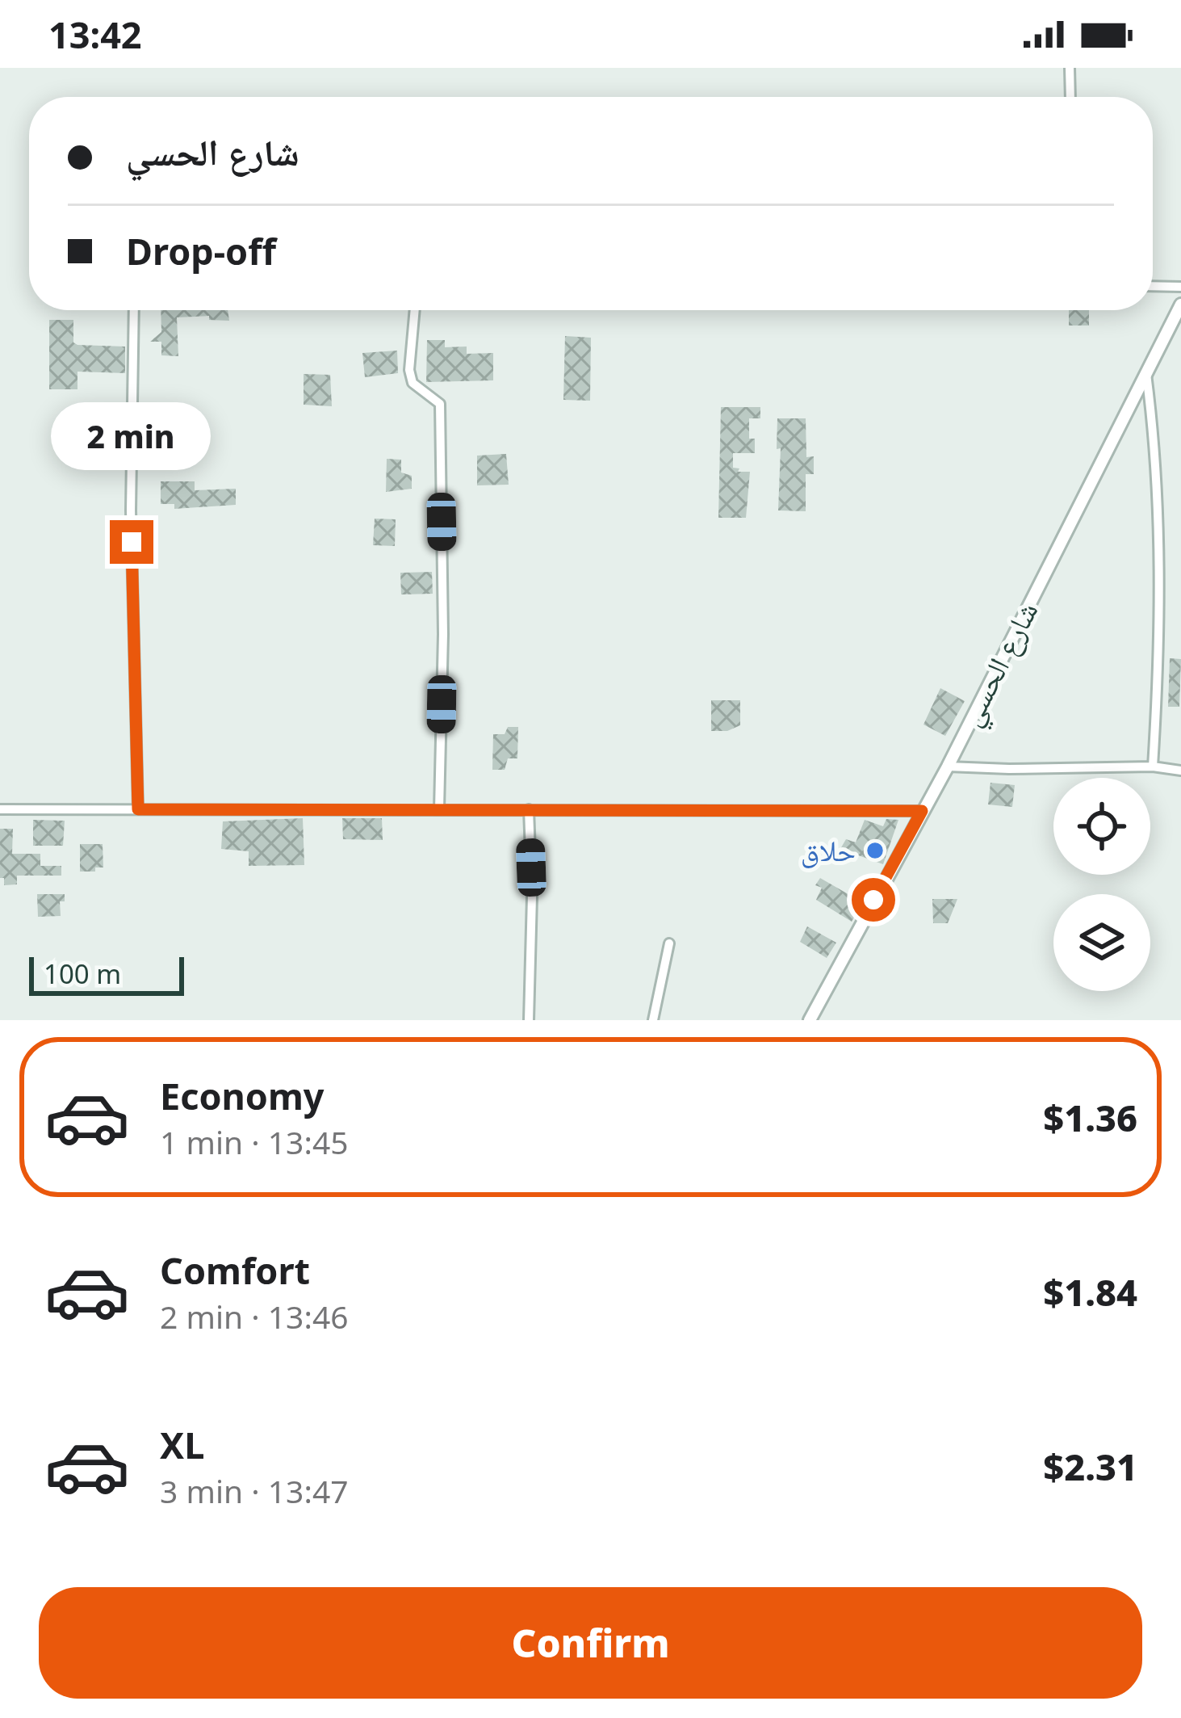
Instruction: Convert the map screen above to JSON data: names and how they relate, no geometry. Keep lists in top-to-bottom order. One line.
{"streets":{"street":["شارع الحسي"]},"places":["حلاق"],"scale_bar":"100 m","page":{"status":"13:42","banner":["شارع الحسي","Drop-off"],"bubble":"2 min","scale":"100 m","list":[{"name":"Economy","note":"1 min · 13:45","value":"$1.36"},{"name":"Comfort","note":"2 min · 13:46","value":"$1.84"},{"name":"XL","note":"3 min · 13:47","value":"$2.31"}],"buttons":"Confirm"}}
